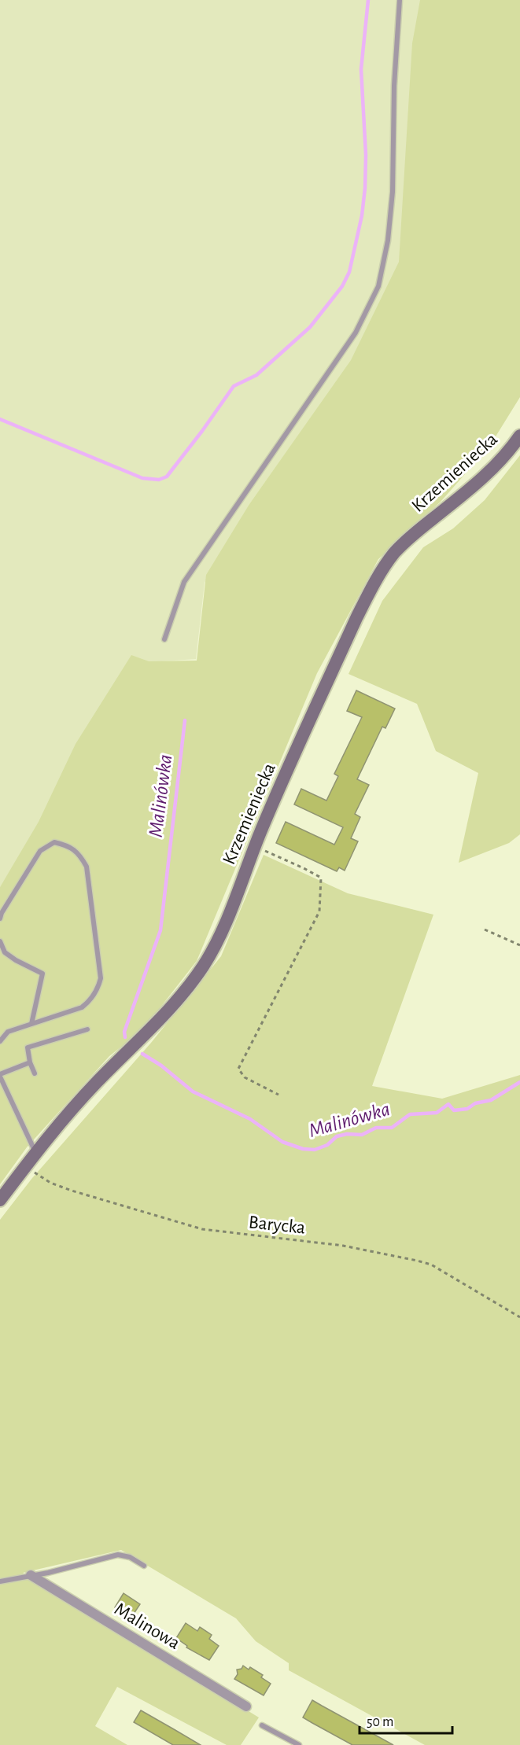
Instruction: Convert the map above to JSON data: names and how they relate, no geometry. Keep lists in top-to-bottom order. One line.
{"streets":{"street":["Krzemieniecka","Malinowa"],"path":["Barycka"]},"crossings":[["Krzemieniecka","Barycka"]],"water":["Malinówka"],"scale_bar":"50 m"}
